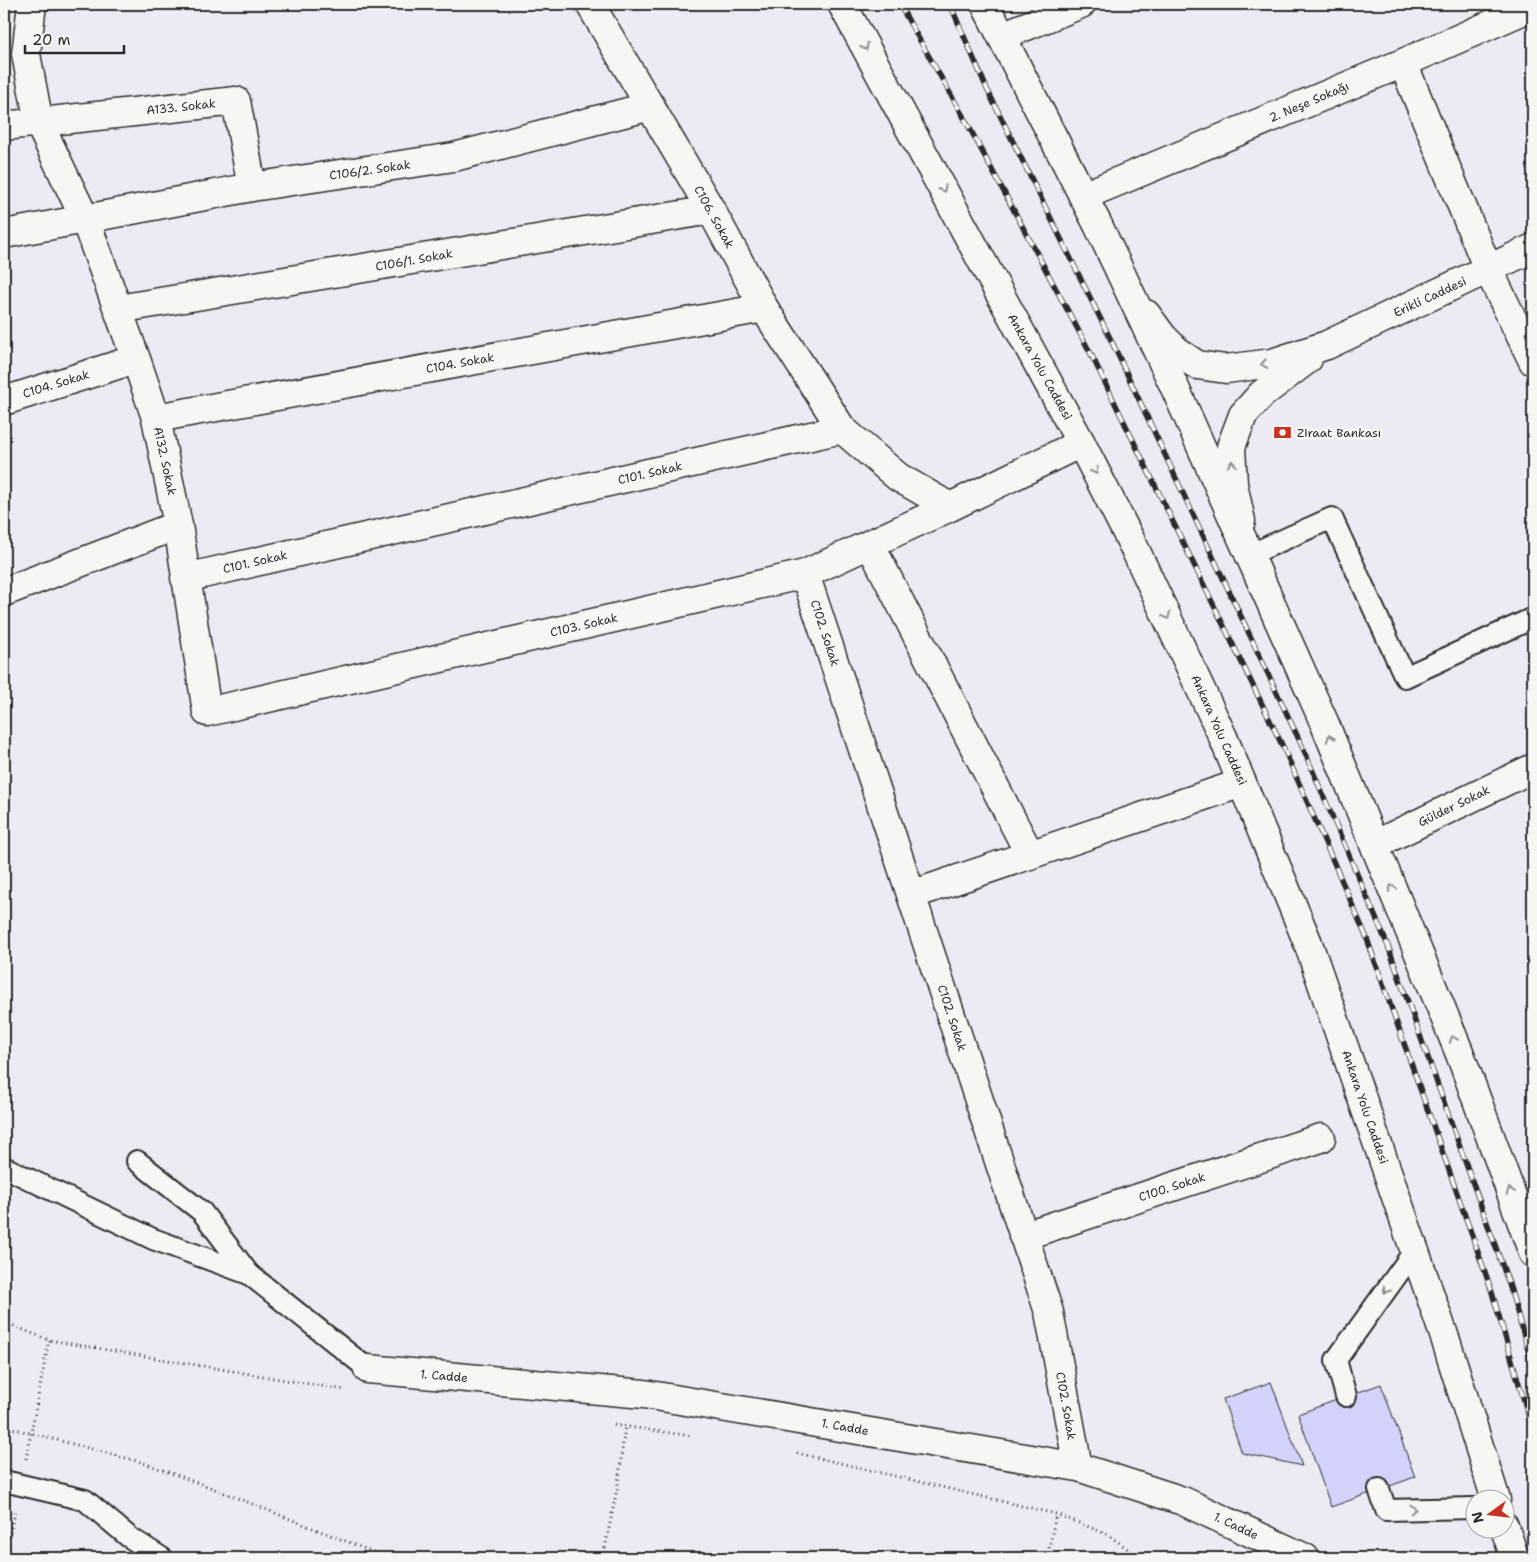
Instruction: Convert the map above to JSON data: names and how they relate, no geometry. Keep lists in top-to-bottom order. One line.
{"streets":{"main road":["2. Neşe Sokağı","A133. Sokak","C106/2. Sokak","C106. Sokak","C106/1. Sokak","Erikli Caddesi","C104. Sokak","Ankara Yolu Caddesi","A132. Sokak","C101. Sokak","C103. Sokak","C102. Sokak","Gülder Sokak","C100. Sokak","1. Cadde"]},"crossings":[["A133. Sokak","C106/2. Sokak"],["C106/2. Sokak","C106. Sokak"],["C106/2. Sokak","A132. Sokak"],["C106. Sokak","C106/1. Sokak"],["C106. Sokak","C104. Sokak"],["C106. Sokak","C101. Sokak"],["C106/1. Sokak","A132. Sokak"],["C104. Sokak","A132. Sokak"],["A132. Sokak","C101. Sokak"],["A132. Sokak","C103. Sokak"],["C103. Sokak","C102. Sokak"],["C102. Sokak","C100. Sokak"],["C102. Sokak","1. Cadde"]],"places":{"bank":["Ziraat Bankası"]},"scale_bar":"20 m","north":"left"}
